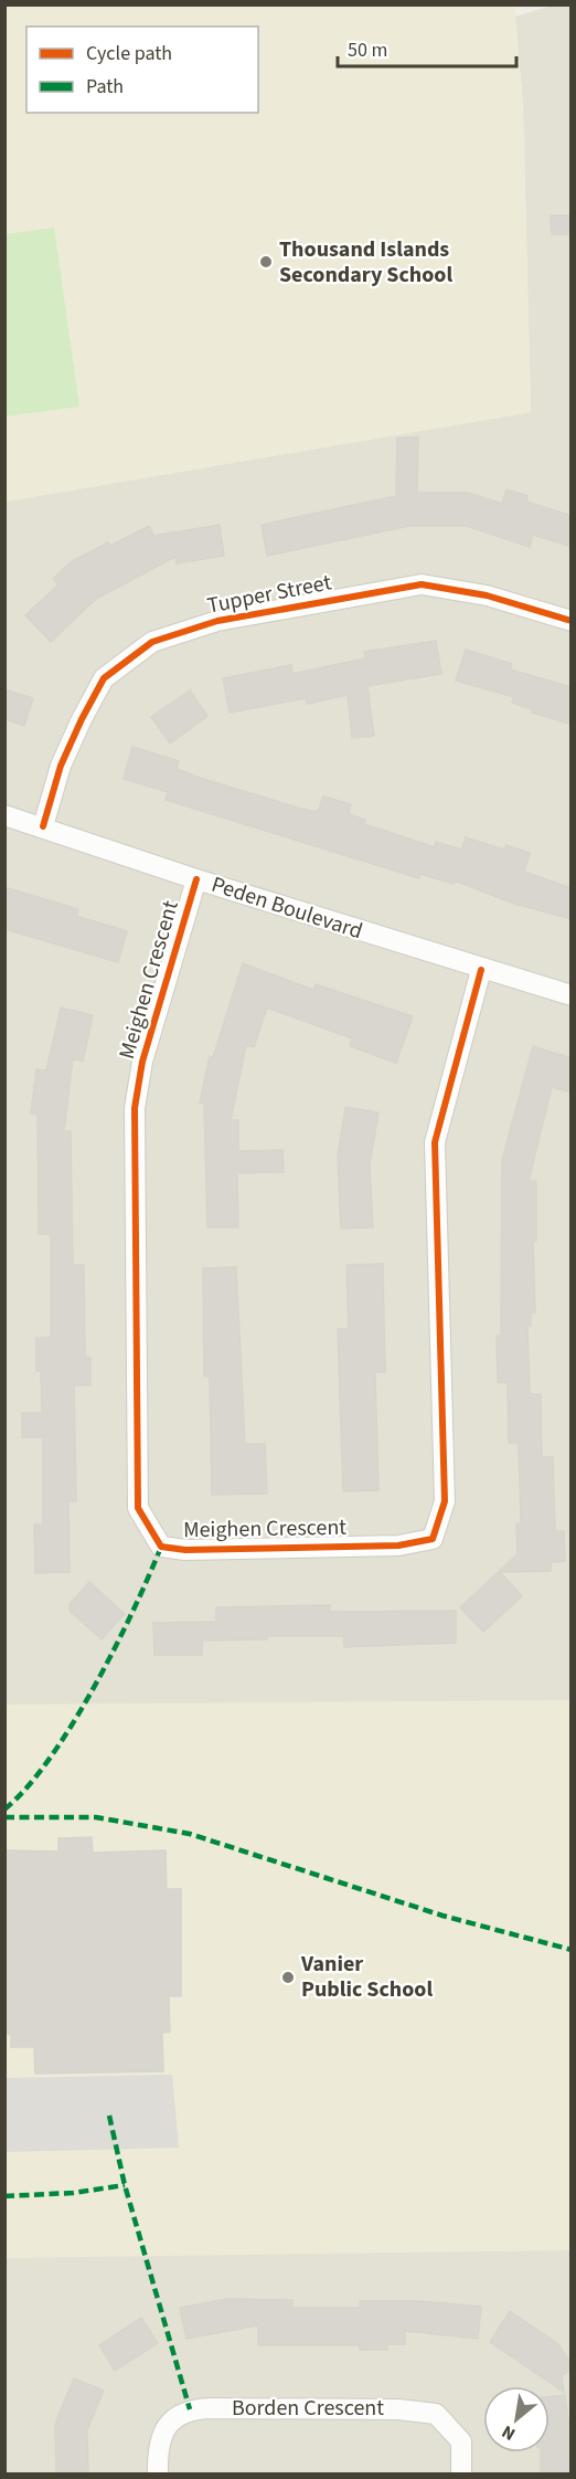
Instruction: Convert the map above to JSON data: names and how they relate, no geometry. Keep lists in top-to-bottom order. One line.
{"streets":{"street":["Tupper Street","Peden Boulevard","Meighen Crescent","Borden Crescent"]},"crossings":[["Tupper Street","Peden Boulevard"],["Peden Boulevard","Meighen Crescent"]],"places":["Thousand Islands Secondary School","Vanier Public School"],"legend":["Cycle path","Path"],"scale_bar":"50 m","north":"bottom left"}
